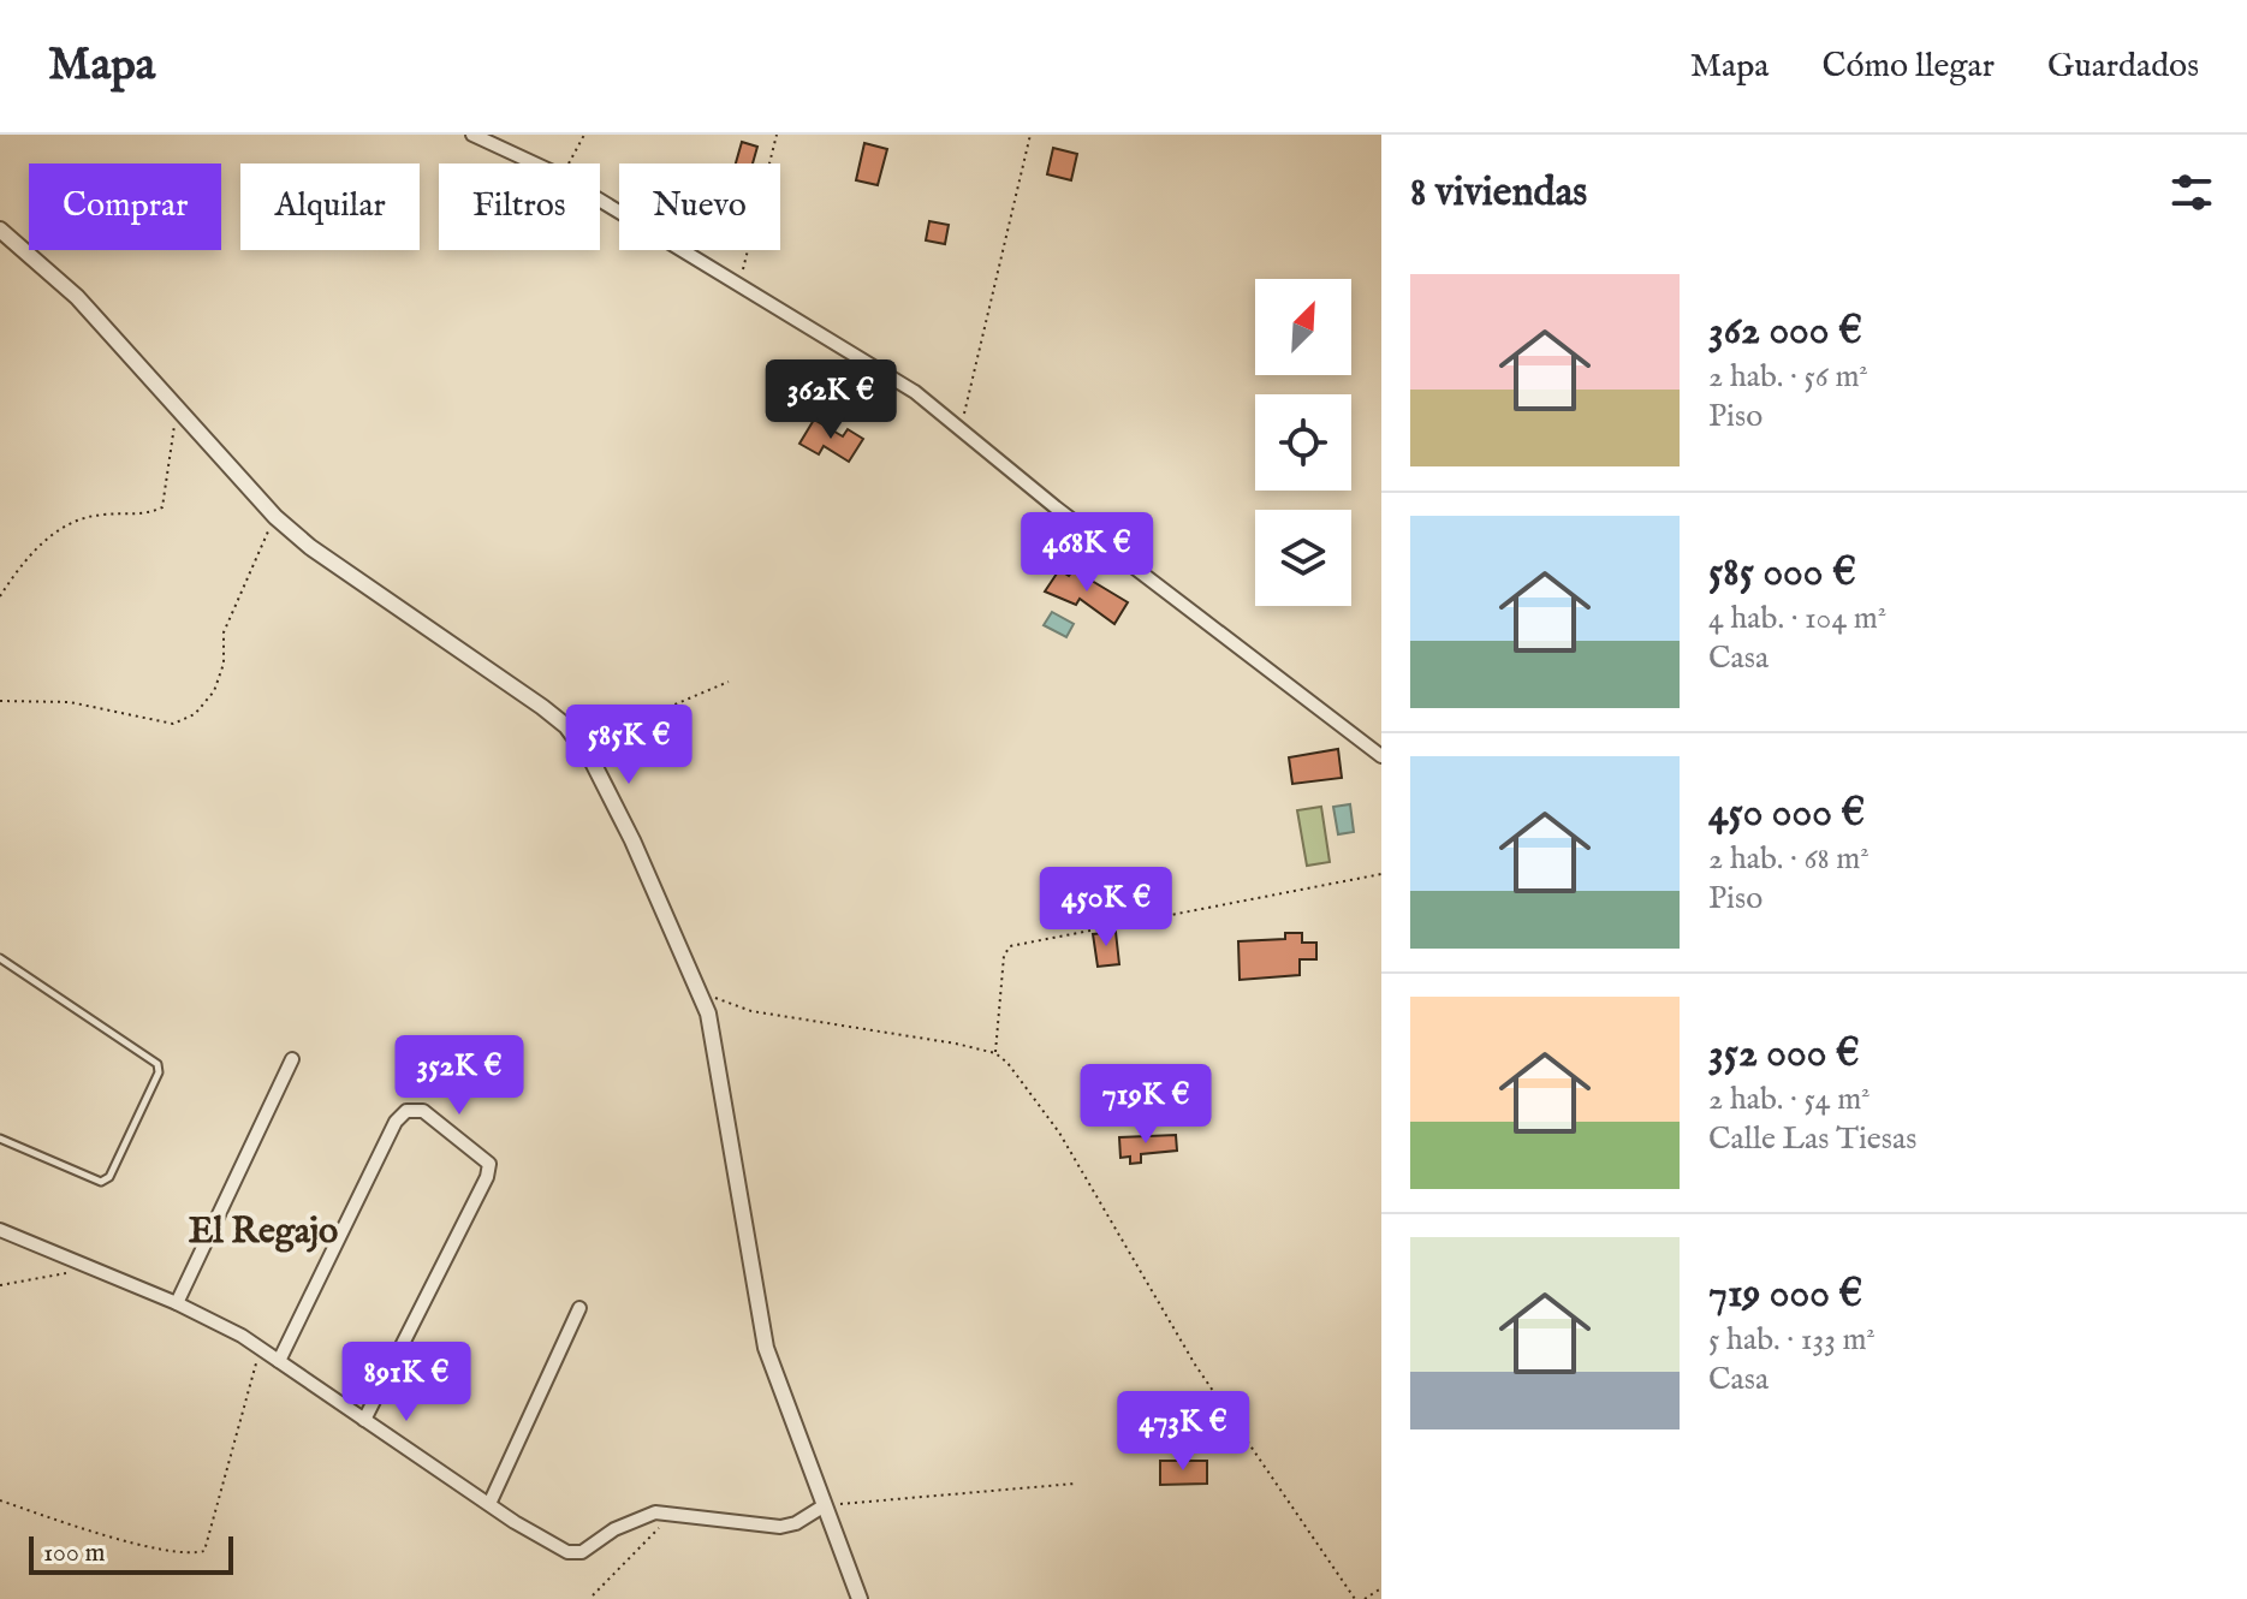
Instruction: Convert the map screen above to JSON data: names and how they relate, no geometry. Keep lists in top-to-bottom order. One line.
{"districts":["El Regajo"],"scale_bar":"100 m","north":"top right","page":{"header":"Mapa","nav":["Mapa","Cómo llegar","Guardados"],"heading":"8 viviendas","chip":["Comprar","Alquilar","Filtros","Nuevo"],"list":[{"name":"362 000 €","note":"2 hab. · 56 m² · Piso"},{"name":"585 000 €","note":"4 hab. · 104 m² · Casa"},{"name":"450 000 €","note":"2 hab. · 68 m² · Piso"},{"name":"352 000 €","note":"2 hab. · 54 m² · Calle Las Tiesas"},{"name":"719 000 €","note":"5 hab. · 133 m² · Casa"}],"price":["362K €","468K €","585K €","450K €","352K €","719K €","891K €","473K €"],"scale":"100 m"}}
